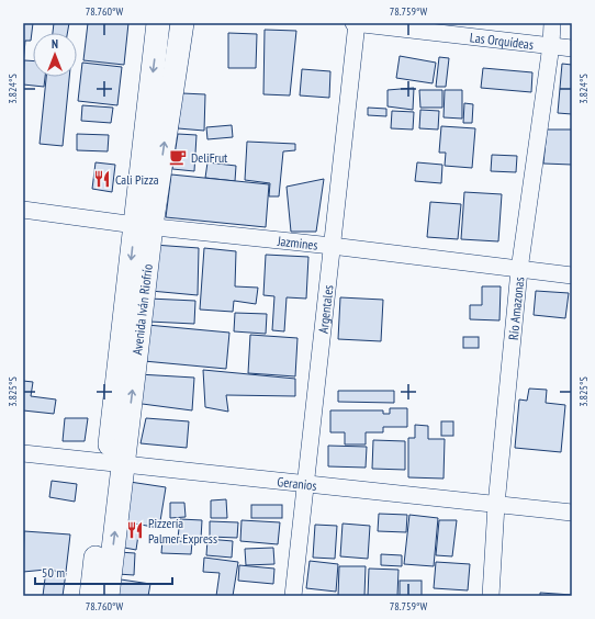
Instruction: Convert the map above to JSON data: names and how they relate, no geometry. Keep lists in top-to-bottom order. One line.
{"streets":{"main road":["Avenida Iván Riofrío"],"street":["Las Orquídeas","Jazmines","Río Amazonas","Argentales","Geranios"]},"crossings":[["Las Orquídeas","Río Amazonas"],["Las Orquídeas","Argentales"],["Jazmines","Río Amazonas"],["Jazmines","Avenida Iván Riofrío"],["Jazmines","Argentales"],["Río Amazonas","Geranios"],["Avenida Iván Riofrío","Geranios"],["Argentales","Geranios"]],"places":{"cafe":["DeliFrut"],"restaurant":["Cali Pizza","Pizzería Palmer Express"]},"scale_bar":"50 m","north":"top","coordinates":["78.760°W","78.759°W","3.824°S","3.825°S"]}
